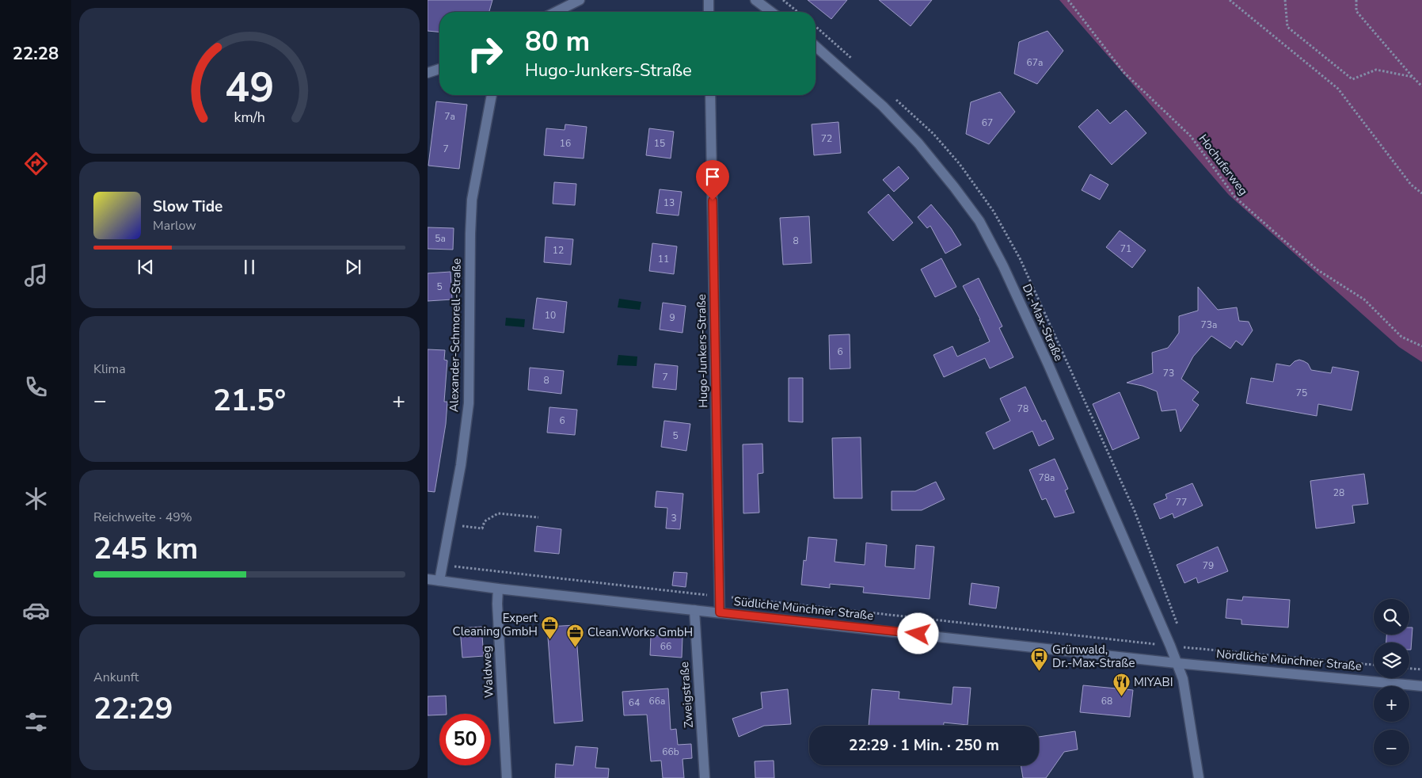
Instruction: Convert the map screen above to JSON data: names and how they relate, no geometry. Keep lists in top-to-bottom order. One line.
{"streets":{"street":["Dr.-Max-Straße","Alexander-Schmorell-Straße","Hugo-Junkers-Straße","Südliche Münchner Straße","Nördliche Münchner Straße","Waldweg","Zweigstraße"],"path":["Hochuferweg"]},"crossings":[["Dr.-Max-Straße","Südliche Münchner Straße"],["Dr.-Max-Straße","Nördliche Münchner Straße"],["Alexander-Schmorell-Straße","Südliche Münchner Straße"],["Hugo-Junkers-Straße","Südliche Münchner Straße"],["Südliche Münchner Straße","Nördliche Münchner Straße"],["Südliche Münchner Straße","Waldweg"],["Südliche Münchner Straße","Zweigstraße"]],"places":{"office":["Expert Cleaning GmbH","Clean.Works GmbH"],"bus stop":["Grünwald, Dr.-Max-Straße"],"restaurant":["MIYABI"]},"house_numbers":["67a","7a","67","72","16","15","7","13","5a","8","71","12","11","5","10","9","73a","6","73","7","8","75","78","6","5","78a","28","77","3","79","66","66a","68","64","66b"],"page":{"tabs":"22:28","turn":["80 m","Hugo-Junkers-Straße"],"song":["Slow Tide","Marlow"],"tile":["Klima",["Reichweite · 49%","245 km"],["Ankunft","22:29"]],"heat":["−","21.5°","+"],"map_buttons":["+","−"],"limit":"50","trip":"22:29 · 1 Min. · 250 m","gauge":["49","km/h"]}}
